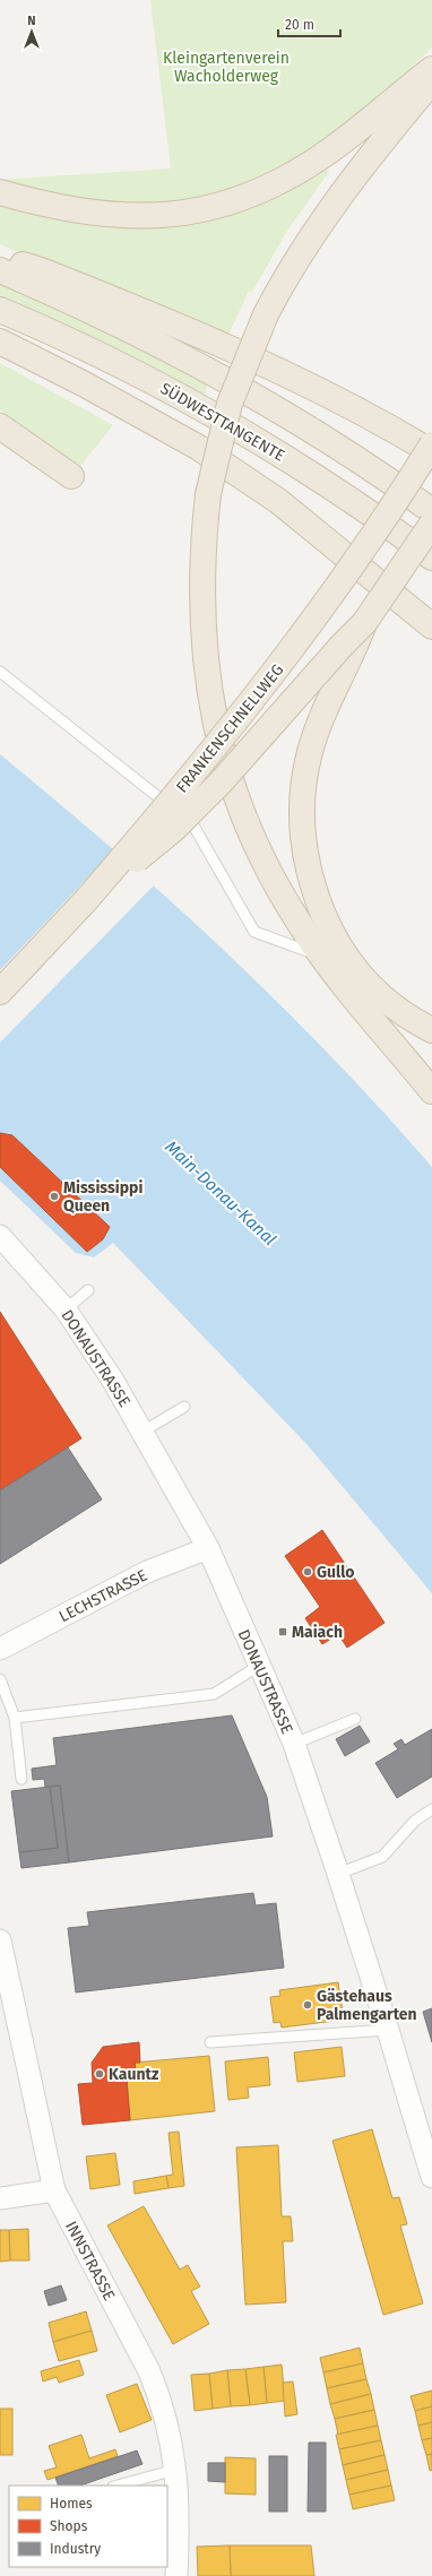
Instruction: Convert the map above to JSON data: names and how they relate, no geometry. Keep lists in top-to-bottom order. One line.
{"streets":{"highway":["SÜDWESTTANGENTE","FRANKENSCHNELLWEG"],"street":["DONAUSTRASSE","LECHSTRASSE","INNSTRASSE"]},"crossings":[["DONAUSTRASSE","LECHSTRASSE"]],"water":["Main-Donau-Kanal"],"parks":["Kleingartenverein Wacholderweg"],"places":{"other":["Mississippi Queen","Gullo","Gästehaus Palmengarten","Kauntz"],"transit":["Maiach"]},"legend":["Homes","Shops","Industry"],"scale_bar":"20 m","north":"top"}
